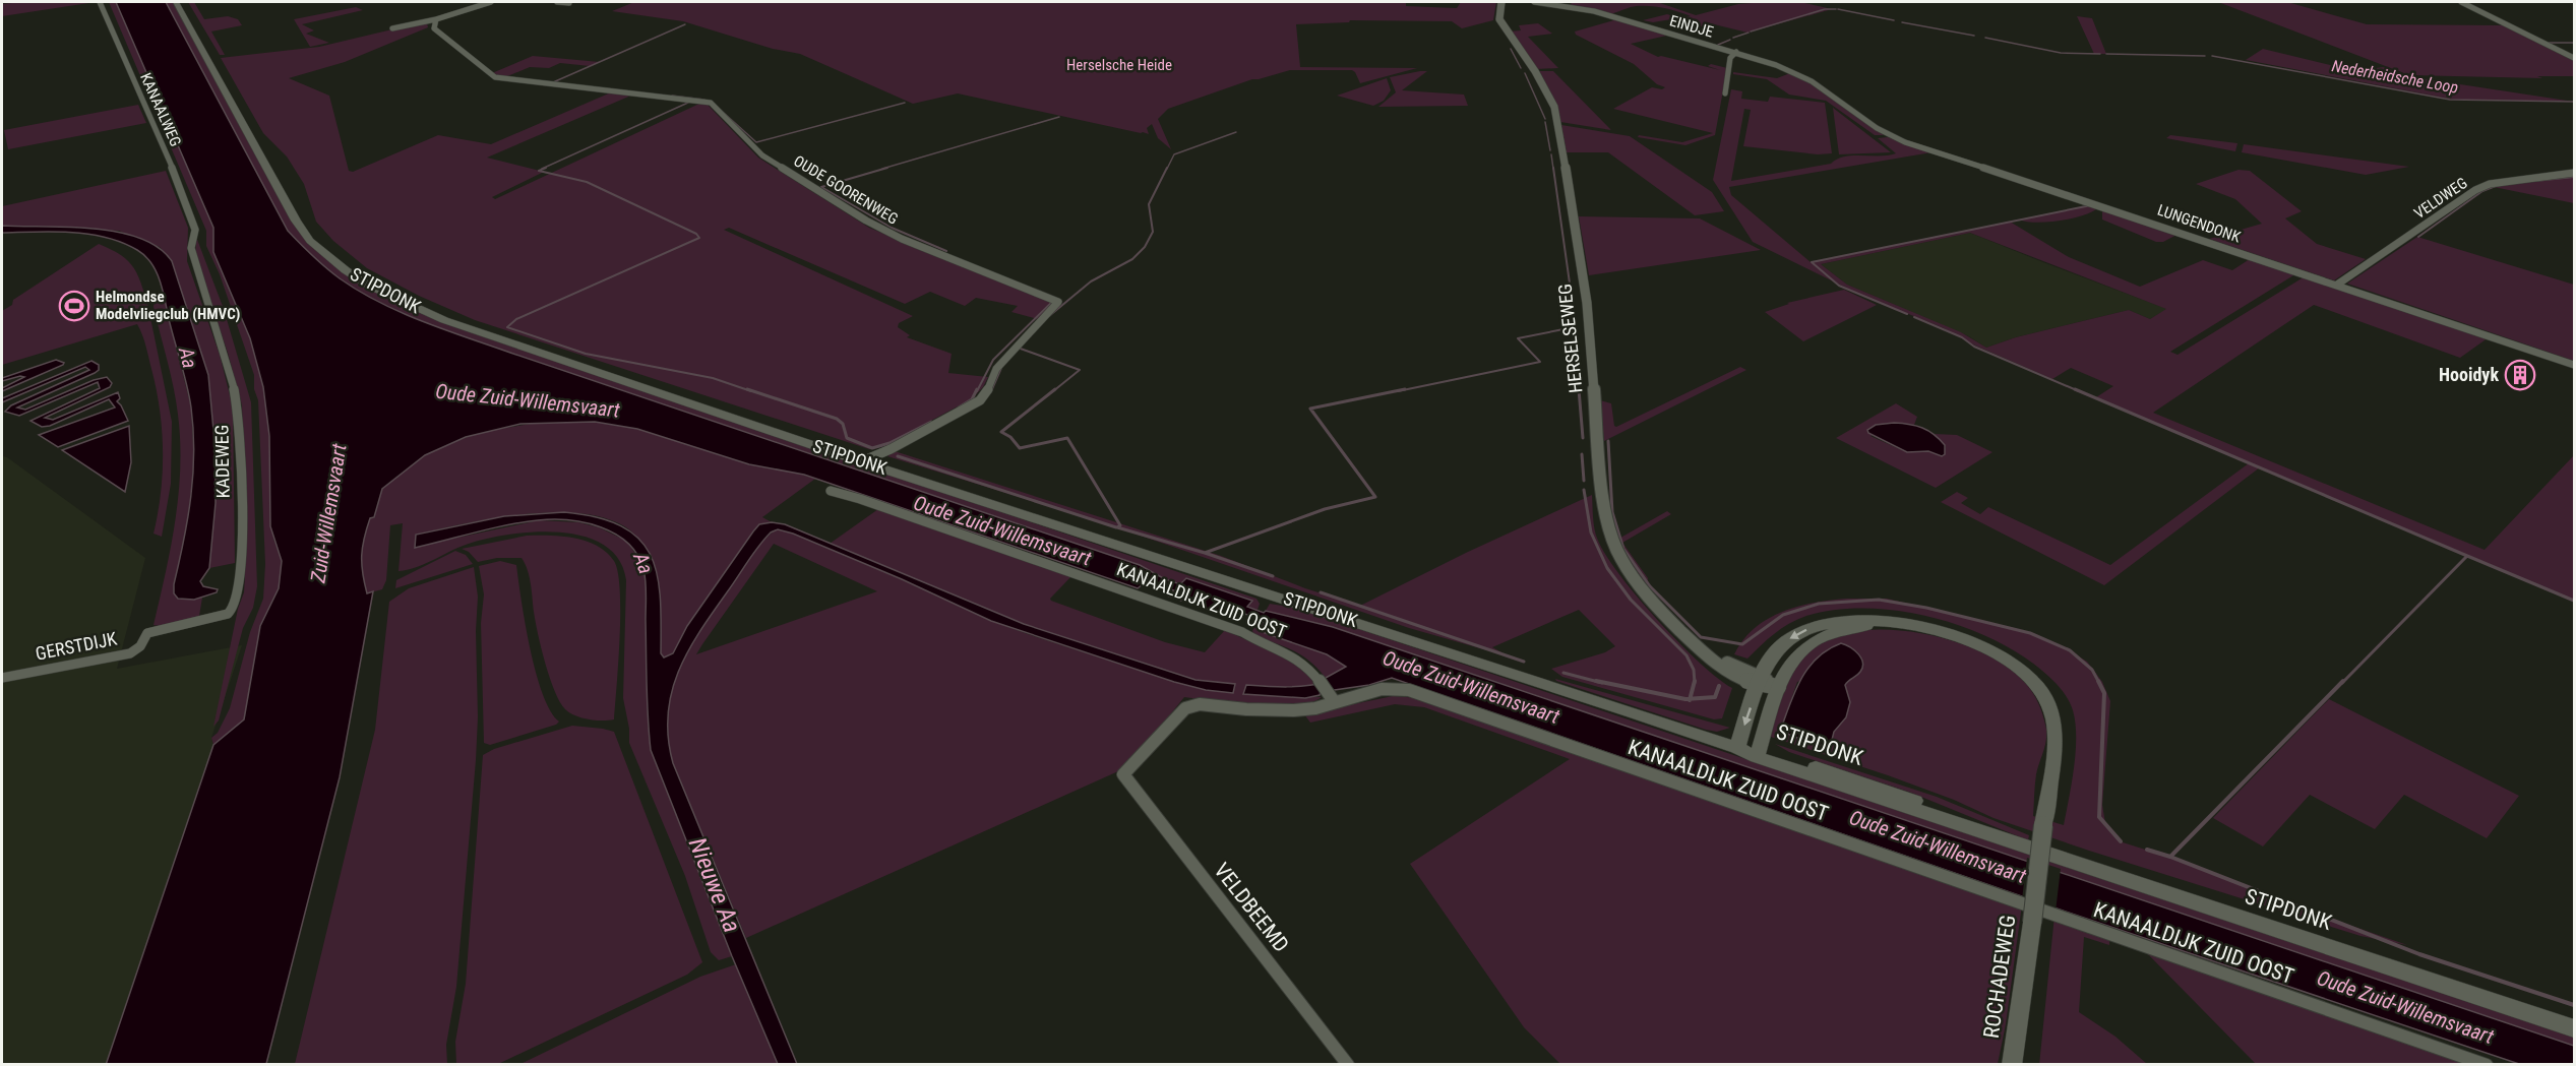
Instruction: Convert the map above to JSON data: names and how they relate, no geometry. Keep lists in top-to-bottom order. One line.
{"streets":{"main road":["STIPDONK","ROCHADEWEG"],"street":["EINDJE","KANAALWEG","OUDE GOORENWEG","VELDWEG","LUNGENDONK","HERSELSEWEG","KADEWEG","KANAALDIJK ZUID OOST","GERSTDIJK","VELDBEEMD"]},"crossings":[["EINDJE","LUNGENDONK"],["KANAALWEG","KADEWEG"],["OUDE GOORENWEG","STIPDONK"],["VELDWEG","LUNGENDONK"],["STIPDONK","ROCHADEWEG"],["HERSELSEWEG","ROCHADEWEG"],["KADEWEG","GERSTDIJK"],["KANAALDIJK ZUID OOST","VELDBEEMD"]],"water":["Nederheidsche Loop","Aa","Oude Zuid-Willemsvaart","Zuid-Willemsvaart","Nieuwe Aa"],"parks":["Herselsche Heide"],"places":{"sports":["Helmondse Modelvliegclub (HMVC)"],"building":["Hooidyk"]}}
